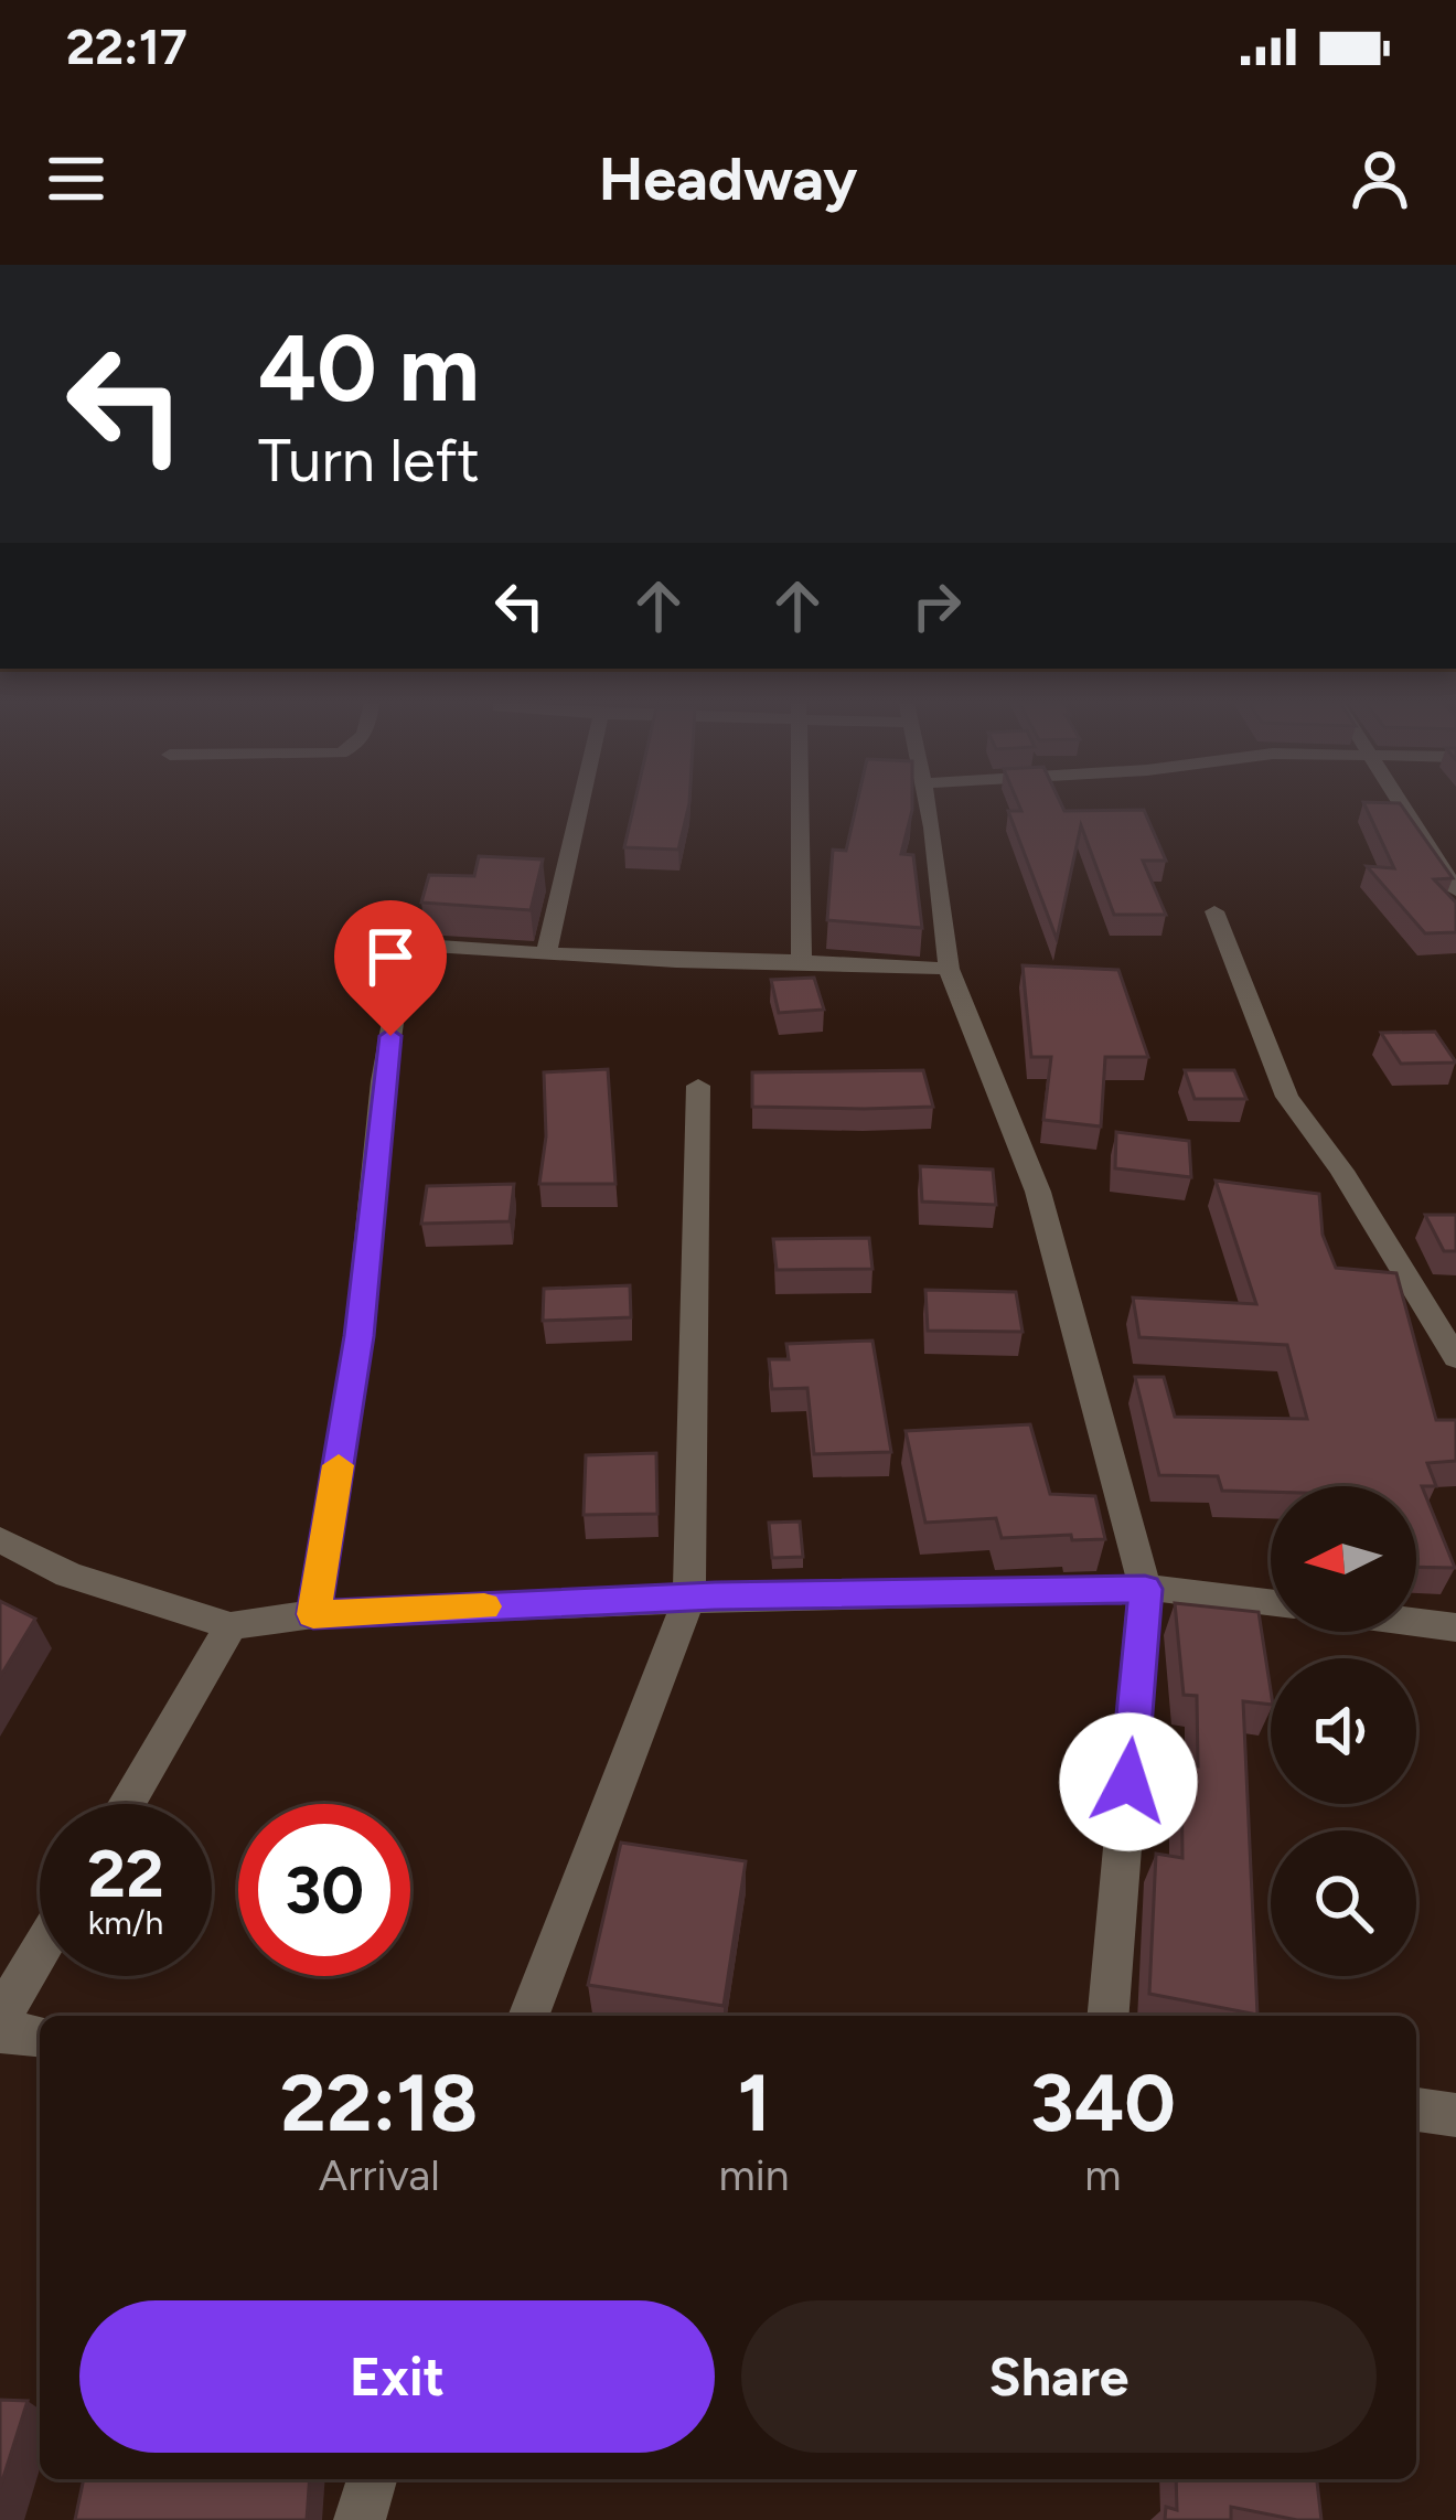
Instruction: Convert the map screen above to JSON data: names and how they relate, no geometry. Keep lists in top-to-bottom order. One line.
{"north":"left","page":{"status":"22:17","header":"Headway","turn":["40 m","Turn left"],"speed":"22 km/h","limit":"30","eta":["22:18","Arrival","1","min","340","m"],"buttons":["Exit","Share"]}}
